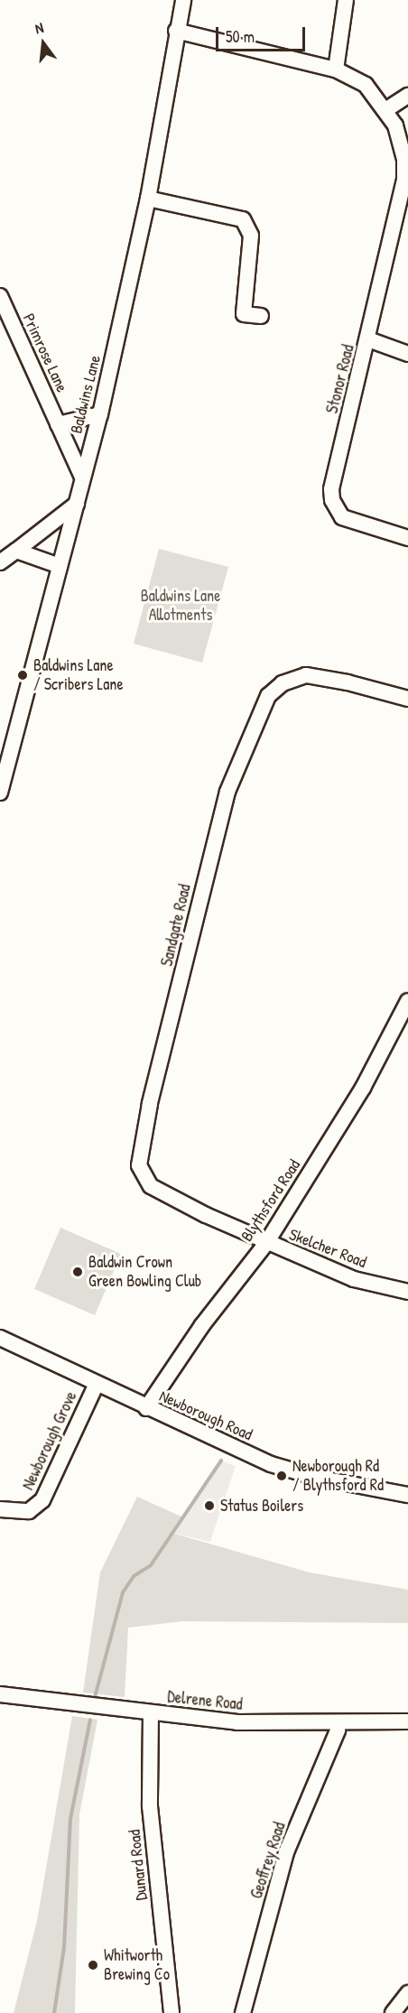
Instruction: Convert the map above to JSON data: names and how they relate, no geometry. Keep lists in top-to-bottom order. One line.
{"streets":{"street":["Primrose Lane","Stonor Road","Baldwins Lane","Sandgate Road","Blythsford Road","Skelcher Road","Newborough Road","Newborough Grove","Delrene Road","Geoffrey Road","Dunard Road"]},"crossings":[["Primrose Lane","Baldwins Lane"],["Stonor Road","Baldwins Lane"],["Sandgate Road","Blythsford Road"],["Sandgate Road","Skelcher Road"],["Blythsford Road","Skelcher Road"],["Blythsford Road","Newborough Road"],["Newborough Road","Newborough Grove"],["Delrene Road","Geoffrey Road"],["Delrene Road","Dunard Road"]],"parks":["Baldwins Lane Allotments"],"places":["Baldwins Lane / Scribers Lane","Baldwin Crown Green Bowling Club","Newborough Rd / Blythsford Rd","Status Boilers","Whitworth Brewing Co"],"scale_bar":"50 m","north":"top"}
